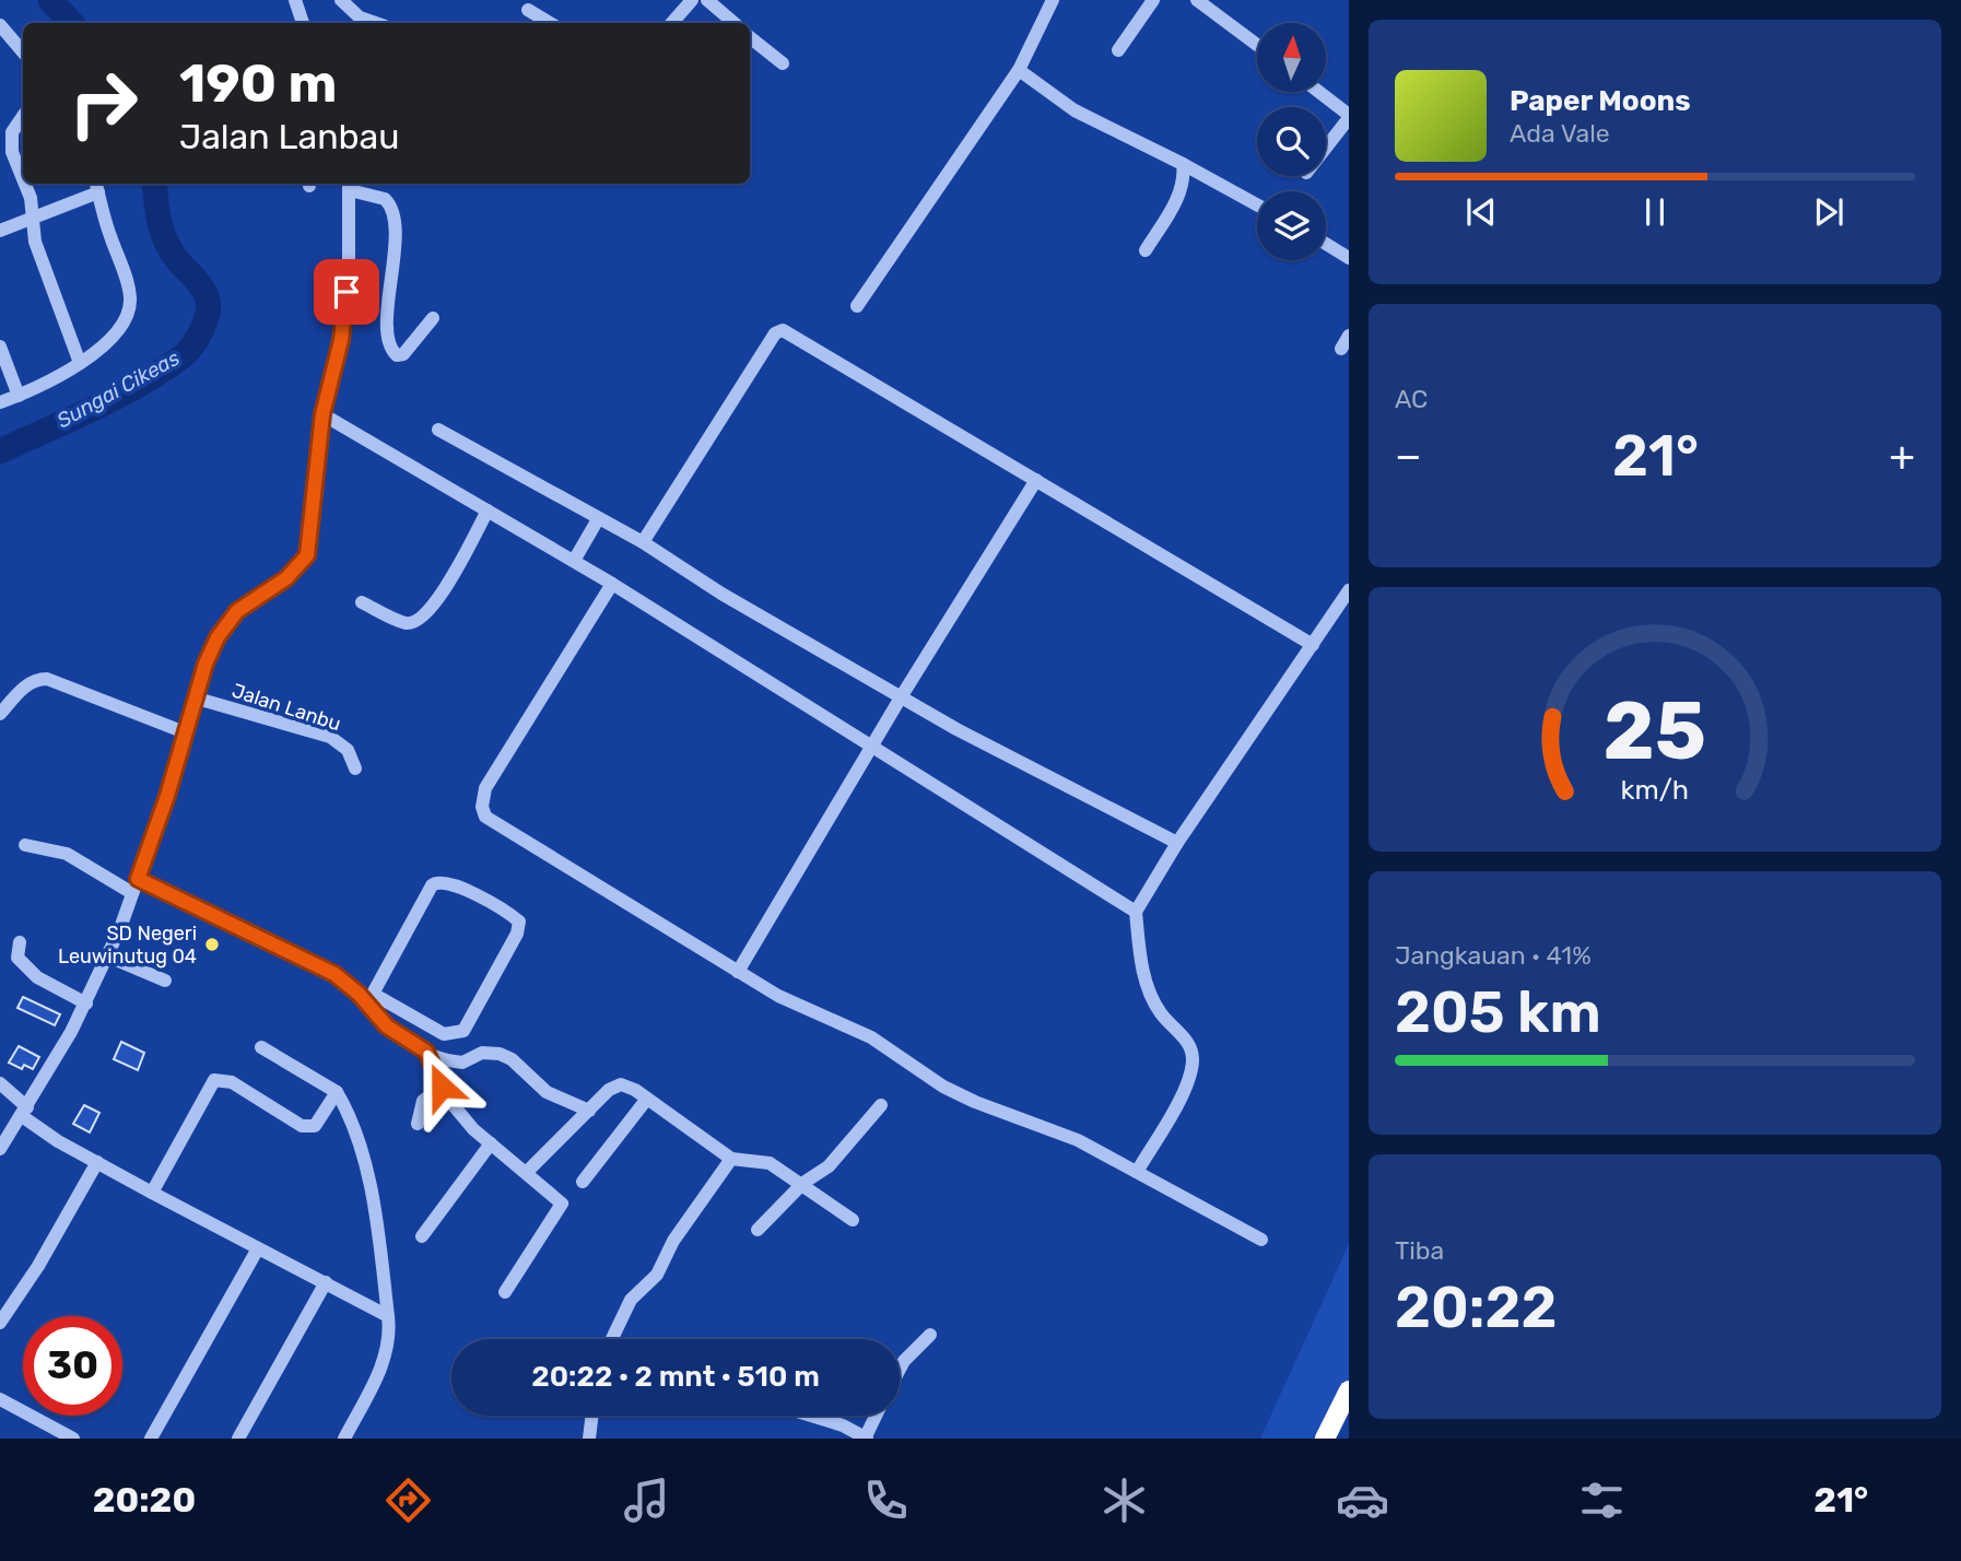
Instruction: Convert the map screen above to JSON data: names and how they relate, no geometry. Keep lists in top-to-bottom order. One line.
{"streets":{"street":["Jalan Lanbu"]},"water":["Sungai Cikeas"],"places":["SD Negeri Leuwinutug 04"],"north":"top","page":{"turn":["190 m","Jalan Lanbau"],"song":["Paper Moons","Ada Vale"],"tile":["AC",["Jangkauan · 41%","205 km"],["Tiba","20:22"]],"heat":["−","21°","+"],"limit":"30","trip":"20:22 · 2 mnt · 510 m","tabs":["20:20","21°"],"gauge":["25","km/h"]}}
